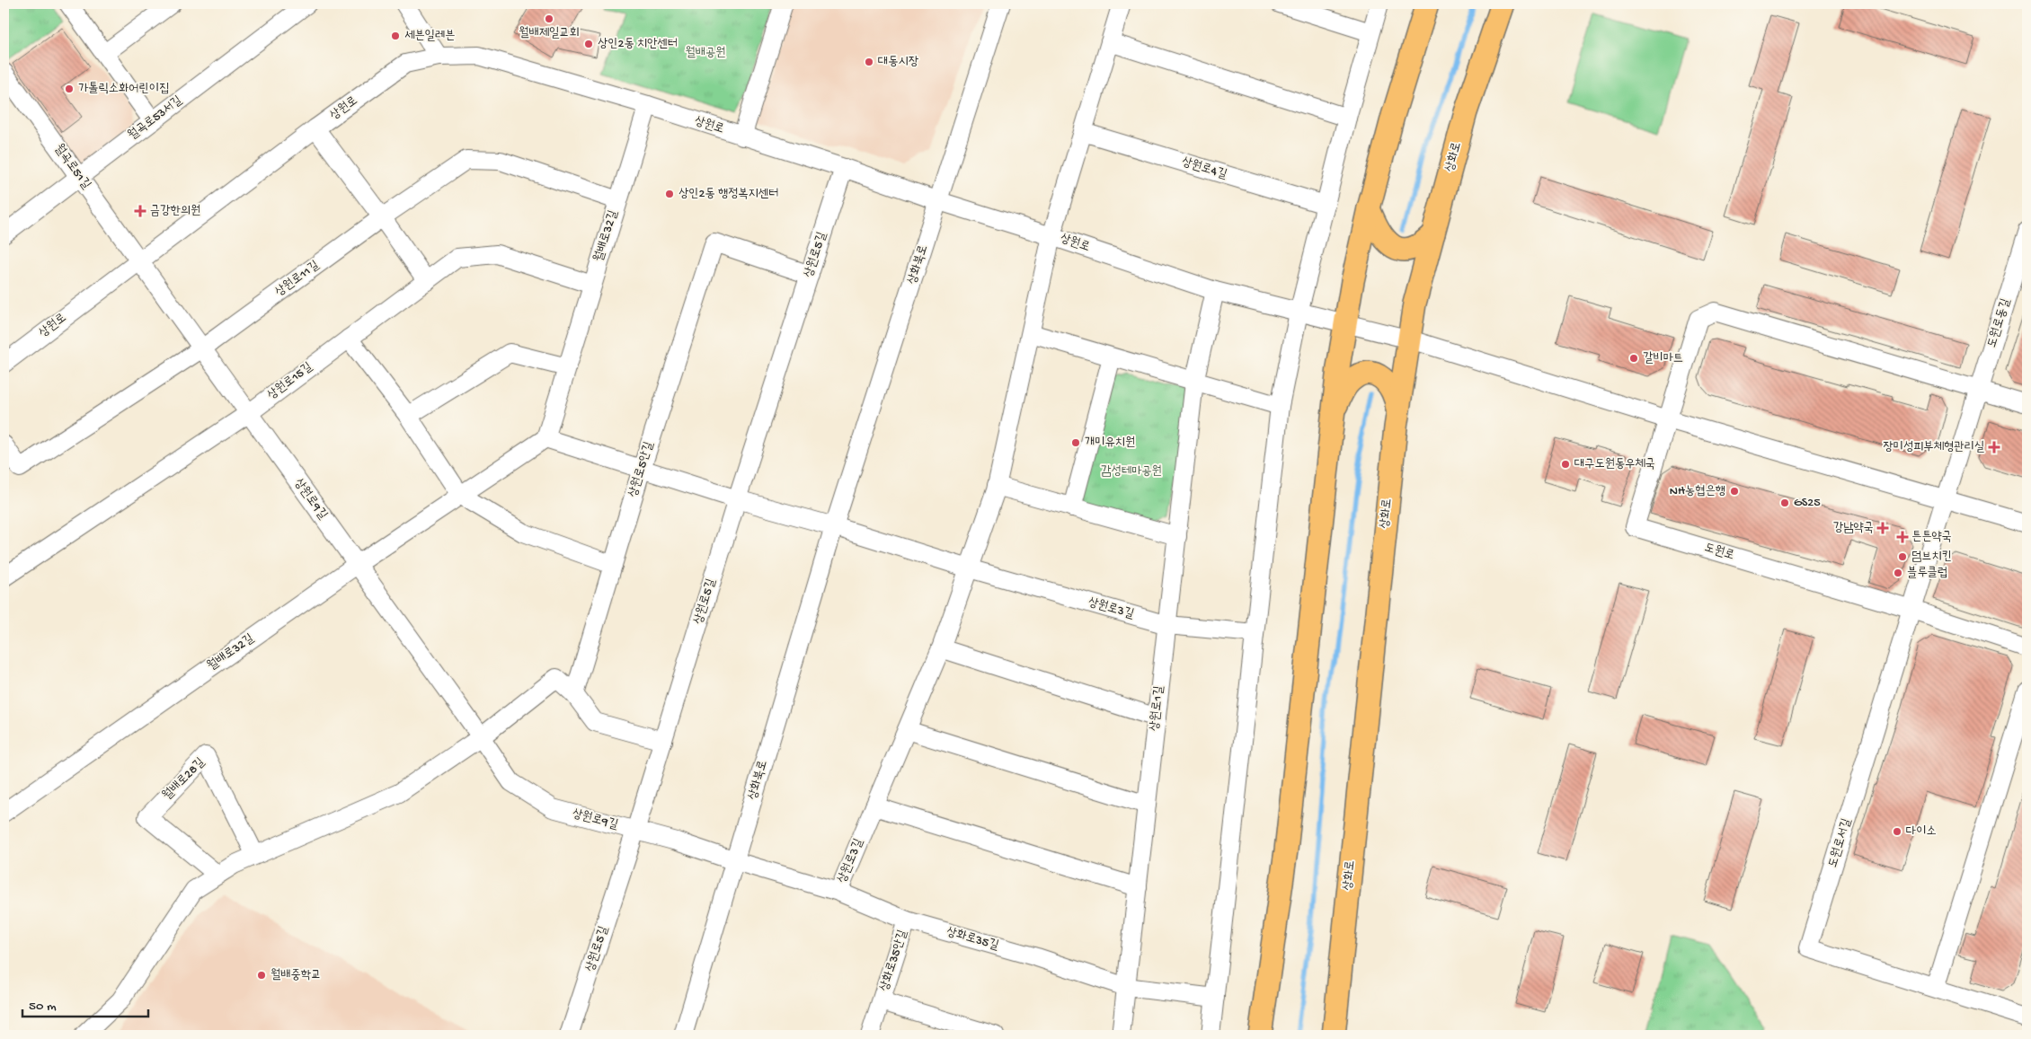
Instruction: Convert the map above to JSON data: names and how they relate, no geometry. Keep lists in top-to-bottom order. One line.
{"streets":{"main road":["상화로"],"street":["상원로","월곡로53서길","월곡로51길","상원로4길","월배로32길","상원로5길","상화북로","상원로11길","도원로동길","상원로15길","상원로5안길","상원로9길","도원로","상원로3길","상원로1길","월배로28길","도원로서길","상화로35길","상화로35안길"]},"crossings":[["상원로","상화로"],["상원로","월곡로51길"],["상원로","월배로32길"],["상원로","상원로5길"],["상원로","상화북로"],["상원로","상원로9길"],["상원로","상원로3길"],["상원로","상원로1길"],["월곡로53서길","월곡로51길"],["월곡로51길","상원로9길"],["월배로32길","상원로11길"],["월배로32길","상원로15길"],["월배로32길","상원로9길"],["상원로5길","상원로5안길"],["상원로5길","상원로9길"],["상화북로","상원로9길"],["상화북로","상화로35길"],["상원로11길","상원로9길"],["도원로동길","도원로"],["도원로동길","도원로서길"],["상원로15길","상원로9길"],["상원로9길","상화로35길"],["도원로","도원로서길"],["상원로3길","상원로1길"],["상원로3길","상화로35길"],["상원로1길","상화로35길"],["상화로35길","상화로35안길"]],"parks":["월배공원","감성테마공원"],"places":{"other":["월배제일교회","세븐일레븐","상인2동 치안센터","대동시장","가톨릭소화어린이집","상인2동 행정복지센터","갈비마트","개미유치원","대구도원동우체국","NH농협은행","GS25","덤브치킨","블루클럽","다이소","월배중학교"],"health":["금강한의원","장미성피부체형관리실","강남약국","튼튼약국"]},"scale_bar":"50 m"}
